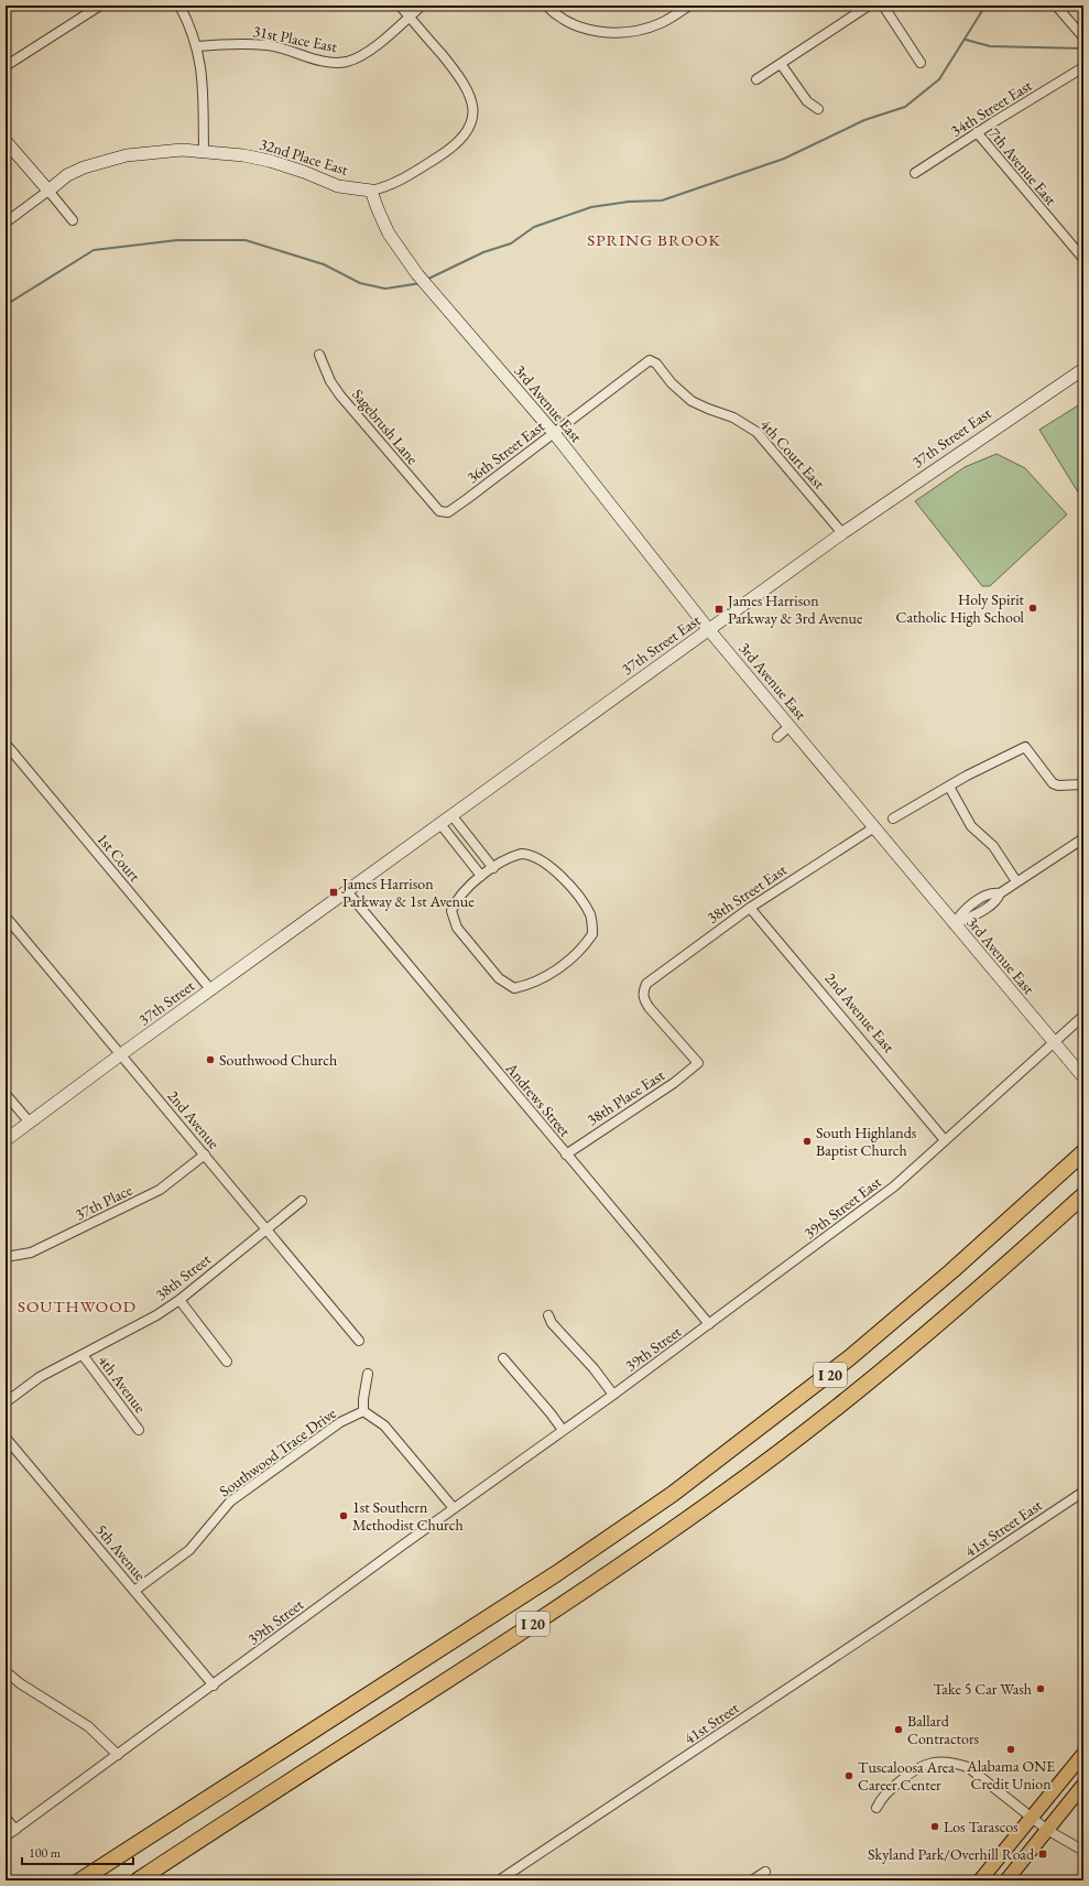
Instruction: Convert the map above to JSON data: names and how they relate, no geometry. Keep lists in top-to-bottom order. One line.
{"streets":{"highway":["I 20"],"street":["31st Place East","34th Street East","32nd Place East","7th Avenue East","3rd Avenue East","Sagebrush Lane","37th Street East","36th Street East","4th Court East","1st Court","38th Street East","37th Street","2nd Avenue East","38th Place East","Andrews Street","2nd Avenue","37th Place","39th Street East","38th Street","39th Street","4th Avenue","Southwood Trace Drive","41st Street East","5th Avenue","41st Street"]},"crossings":[["31st Place East","32nd Place East"],["34th Street East","7th Avenue East"],["32nd Place East","3rd Avenue East"],["3rd Avenue East","37th Street East"],["3rd Avenue East","36th Street East"],["3rd Avenue East","38th Street East"],["3rd Avenue East","39th Street East"],["Sagebrush Lane","36th Street East"],["37th Street East","4th Court East"],["37th Street East","37th Street"],["37th Street East","Andrews Street"],["36th Street East","4th Court East"],["1st Court","37th Street"],["38th Street East","2nd Avenue East"],["38th Street East","38th Place East"],["37th Street","Andrews Street"],["37th Street","2nd Avenue"],["2nd Avenue East","39th Street East"],["38th Place East","Andrews Street"],["Andrews Street","39th Street East"],["Andrews Street","39th Street"],["2nd Avenue","37th Place"],["2nd Avenue","38th Street"],["39th Street East","39th Street"],["38th Street","4th Avenue"],["39th Street","5th Avenue"],["Southwood Trace Drive","5th Avenue"],["41st Street East","41st Street"]],"districts":["SPRING BROOK","SOUTHWOOD"],"places":{"other":["Holy Spirit Catholic High School","Southwood Church","South Highlands Baptist Church","1st Southern Methodist Church","Take 5 Car Wash","Ballard Contractors","Alabama ONE Credit Union","Tuscaloosa Area Career Center","Los Tarascos"],"transit":["James Harrison Parkway & 3rd Avenue","James Harrison Parkway & 1st Avenue","Skyland Park/Overhill Road"]},"scale_bar":"100 m"}
